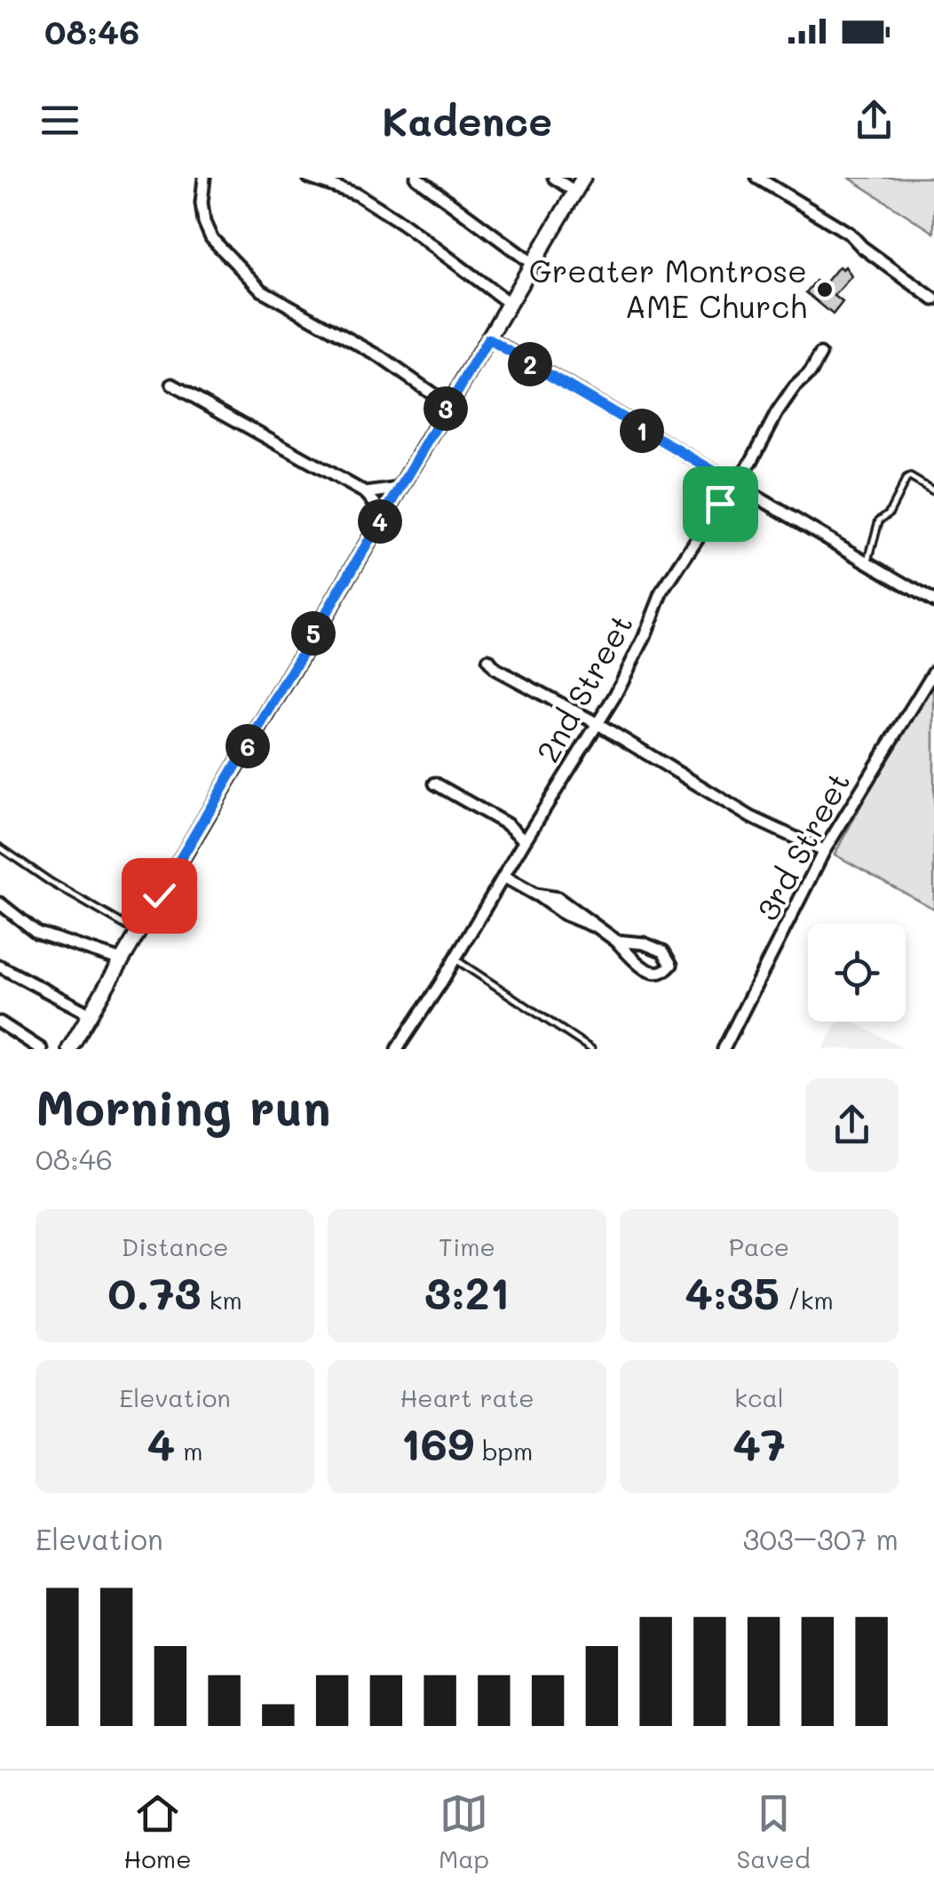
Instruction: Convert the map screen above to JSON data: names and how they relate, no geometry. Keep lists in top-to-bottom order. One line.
{"streets":{"street":["2nd Street","3rd Street"]},"places":["Greater Montrose AME Church"],"page":{"status":"08:46","header":"Kadence","pins":["2","3","1","4","5","6"],"heading":["Morning run","08:46"],"stats":[["Distance","0.73 km"],["Time","3:21"],["Pace","4:35 /km"],["Elevation","4 m"],["Heart rate","169 bpm"],["kcal","47"]],"chart":["Elevation","303–307 m"],"tabs":["Home","Map","Saved"]}}
